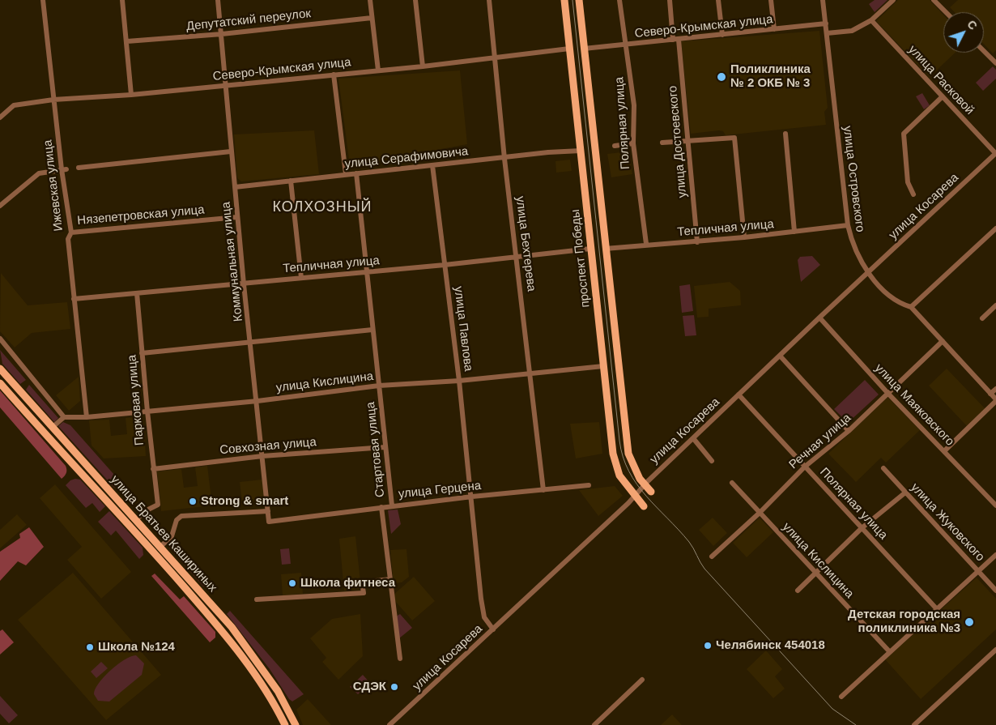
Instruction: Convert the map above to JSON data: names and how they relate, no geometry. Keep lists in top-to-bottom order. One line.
{"streets":{"main road":["проспект Победы","улица Братьев Кашириных"],"street":["Депутатский переулок","Северо-Крымская улица","улица Расковой","Полярная улица","улица Достоевского","улица Серафимовича","улица Островского","Ижевская улица","улица Косарева","Нязепетровская улица","Тепличная улица","улица Бехтерева","Коммунальная улица","улица Павлова","улица Кислицина","Парковая улица","улица Маяковского","Речная улица","Совхозная улица","Стартовая улица","улица Герцена","улица Жуковского"]},"crossings":[["Депутатский переулок","Коммунальная улица"],["Северо-Крымская улица","Полярная улица"],["Северо-Крымская улица","улица Достоевского"],["Северо-Крымская улица","улица Островского"],["Северо-Крымская улица","Ижевская улица"],["Северо-Крымская улица","улица Бехтерева"],["Северо-Крымская улица","проспект Победы"],["Северо-Крымская улица","Коммунальная улица"],["улица Расковой","улица Косарева"],["Полярная улица","улица Косарева"],["Полярная улица","Тепличная улица"],["Полярная улица","Речная улица"],["улица Достоевского","Тепличная улица"],["улица Серафимовича","улица Бехтерева"],["улица Серафимовича","проспект Победы"],["улица Серафимовича","Коммунальная улица"],["улица Серафимовича","улица Павлова"],["улица Серафимовича","Стартовая улица"],["улица Островского","улица Косарева"],["улица Островского","Тепличная улица"],["улица Островского","Речная улица"],["Ижевская улица","Нязепетровская улица"],["Ижевская улица","Тепличная улица"],["Ижевская улица","улица Кислицина"],["улица Косарева","проспект Победы"],["улица Косарева","улица Павлова"],["улица Косарева","улица Маяковского"],["Нязепетровская улица","Коммунальная улица"],["Тепличная улица","улица Бехтерева"],["Тепличная улица","проспект Победы"],["Тепличная улица","Коммунальная улица"],["Тепличная улица","улица Павлова"],["Тепличная улица","Парковая улица"],["Тепличная улица","Стартовая улица"],["улица Бехтерева","улица Кислицина"],["улица Бехтерева","улица Герцена"],["проспект Победы","улица Кислицина"],["Коммунальная улица","улица Кислицина"],["Коммунальная улица","Совхозная улица"],["Коммунальная улица","улица Герцена"],["улица Павлова","улица Кислицина"],["улица Павлова","улица Герцена"],["улица Кислицина","Парковая улица"],["улица Кислицина","Речная улица"],["улица Кислицина","Стартовая улица"],["Парковая улица","Совхозная улица"],["Парковая улица","улица Братьев Кашириных"],["улица Маяковского","Речная улица"],["Совхозная улица","Стартовая улица"],["Стартовая улица","улица Герцена"]],"districts":["КОЛХОЗНЫЙ"],"places":["Поликлиника № 2 ОКБ № 3","Strong & smart","Школа фитнеса","Детская городская поликлиника №3","Челябинск 454018","Школа №124","СДЭК"],"north":"top right"}
